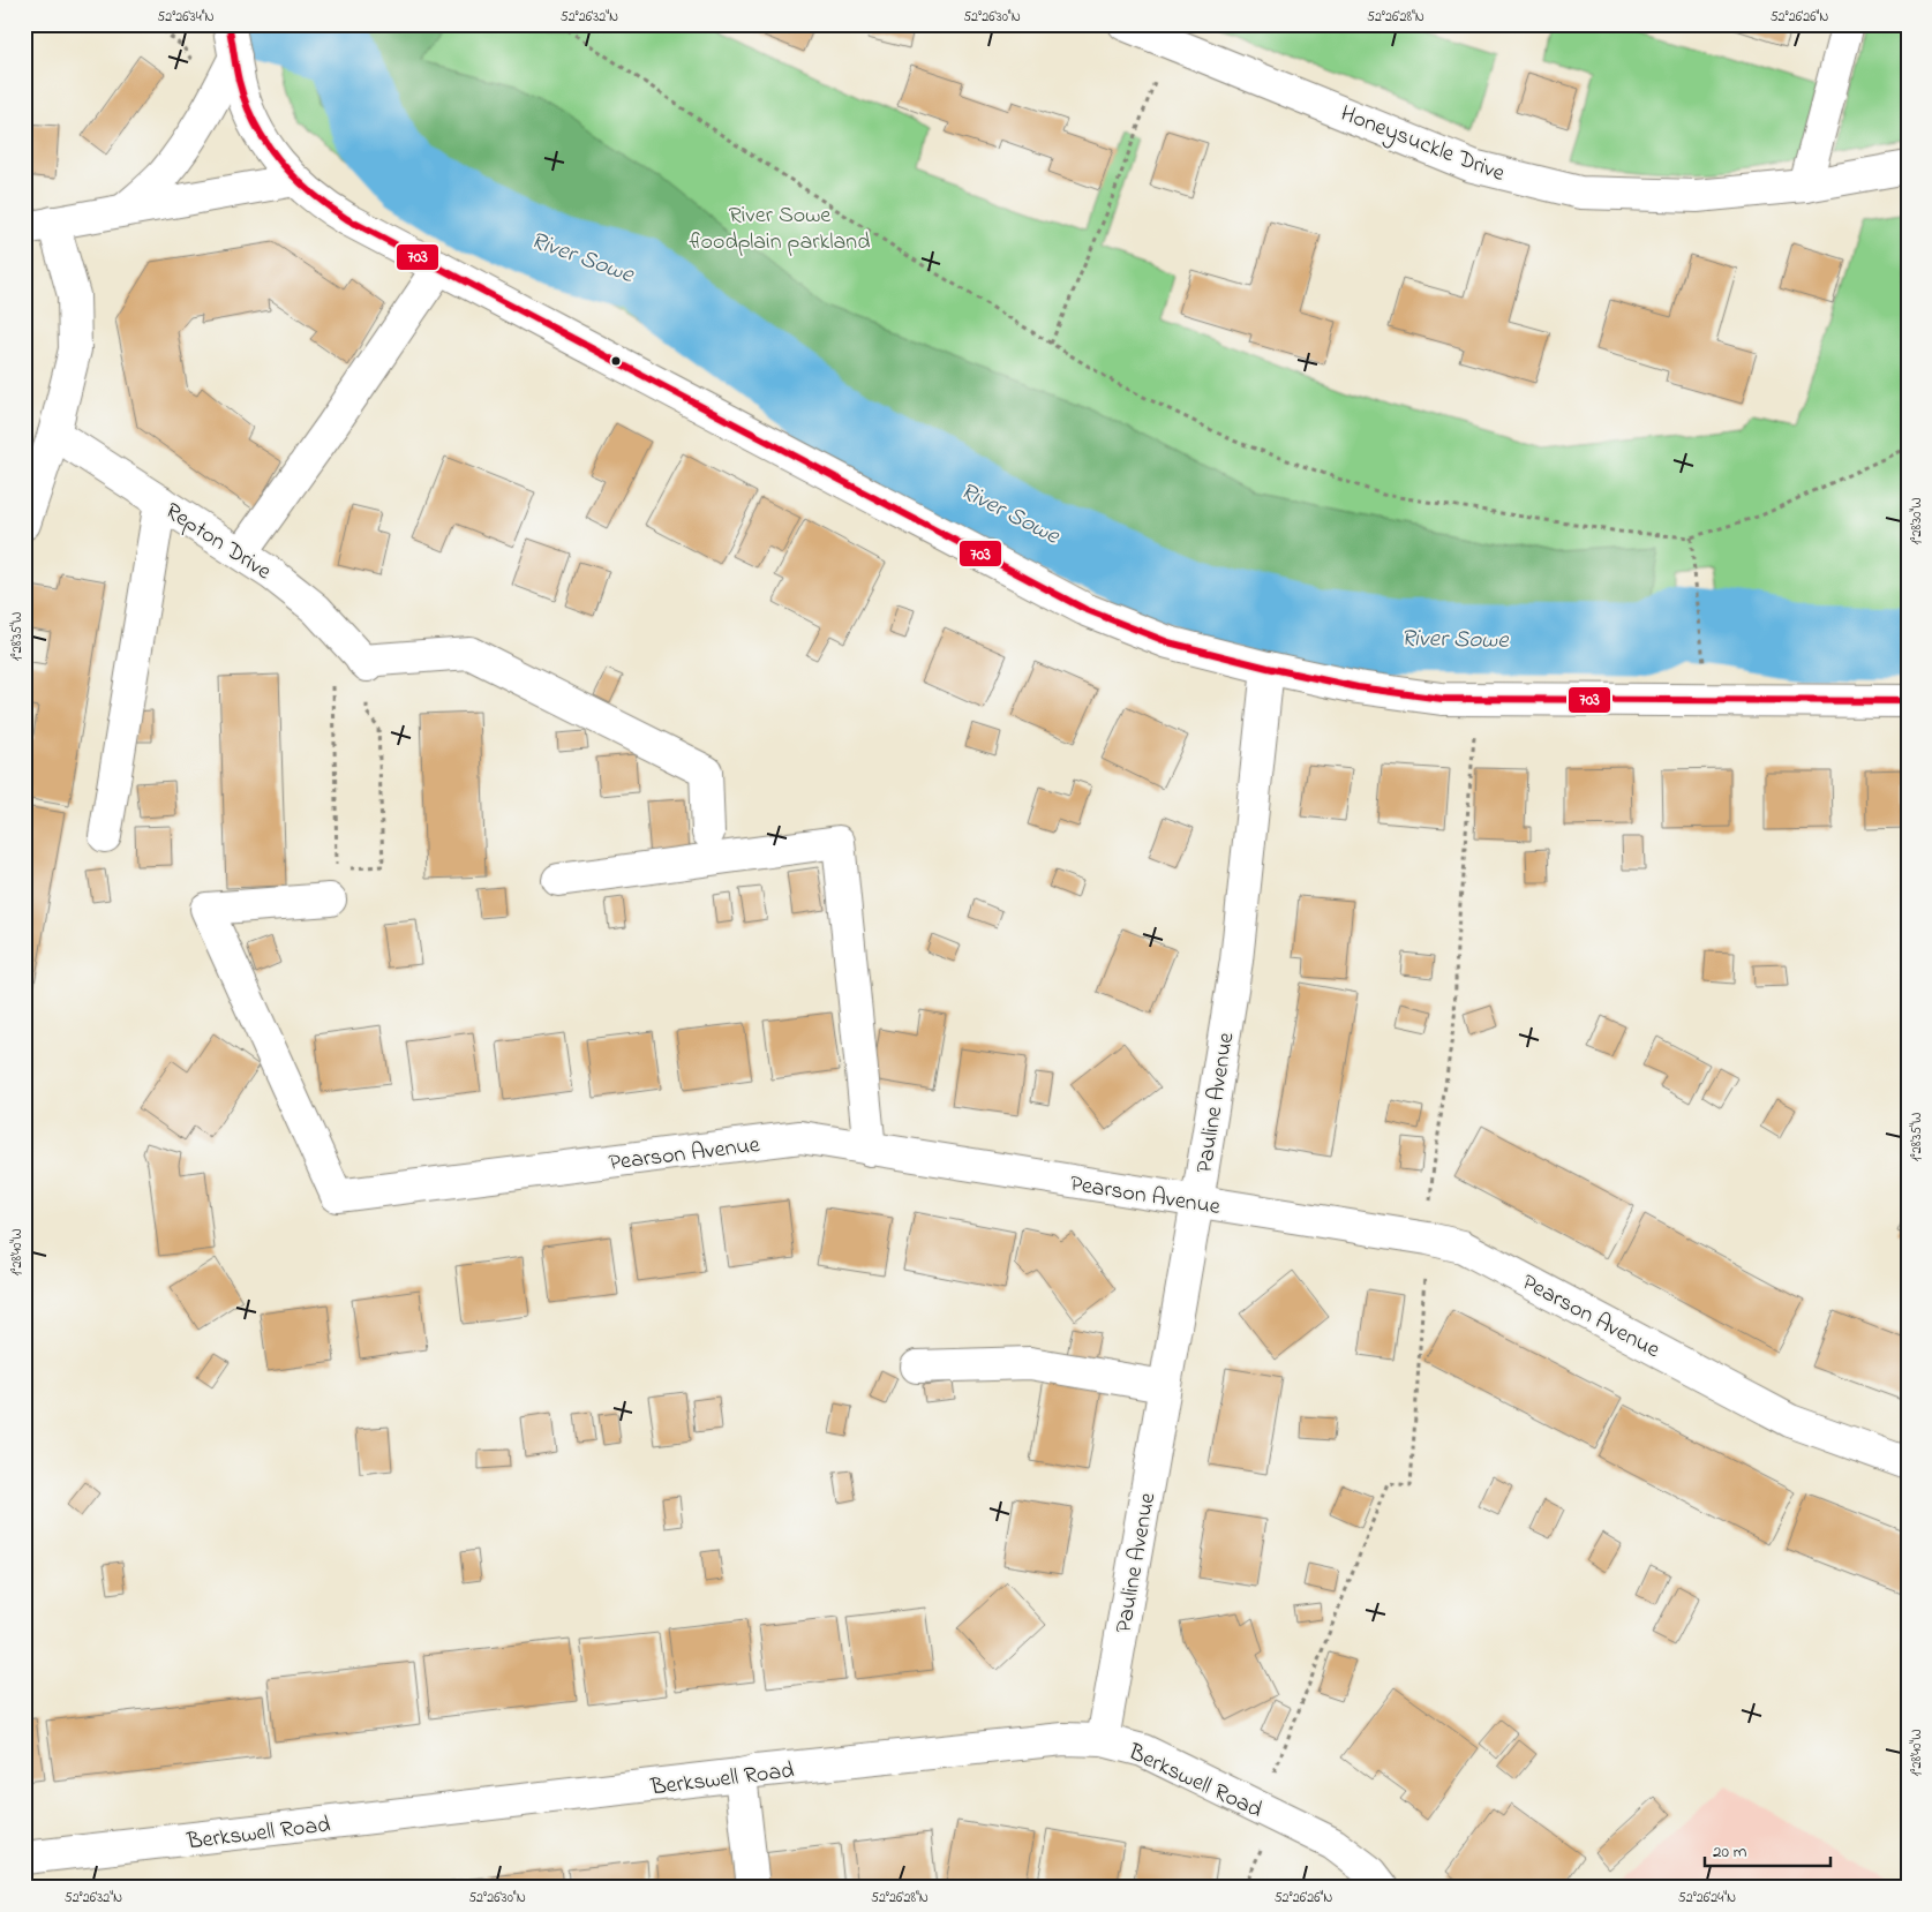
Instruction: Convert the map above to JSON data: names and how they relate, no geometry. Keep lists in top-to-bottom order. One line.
{"streets":{"street":["Honeysuckle Drive","Repton Drive","Pauline Avenue","Pearson Avenue","Berkswell Road"]},"crossings":[["Pauline Avenue","Pearson Avenue"],["Pauline Avenue","Berkswell Road"]],"water":["River Sowe"],"parks":["River Sowe floodplain parkland"],"lines":["transit line 703"],"scale_bar":"20 m","coordinates":["52°26'34\"N","52°26'32\"N","52°26'30\"N","52°26'28\"N","52°26'26\"N","1°28'30\"W","1°28'35\"W","1°28'40\"W","52°26'24\"N"]}
